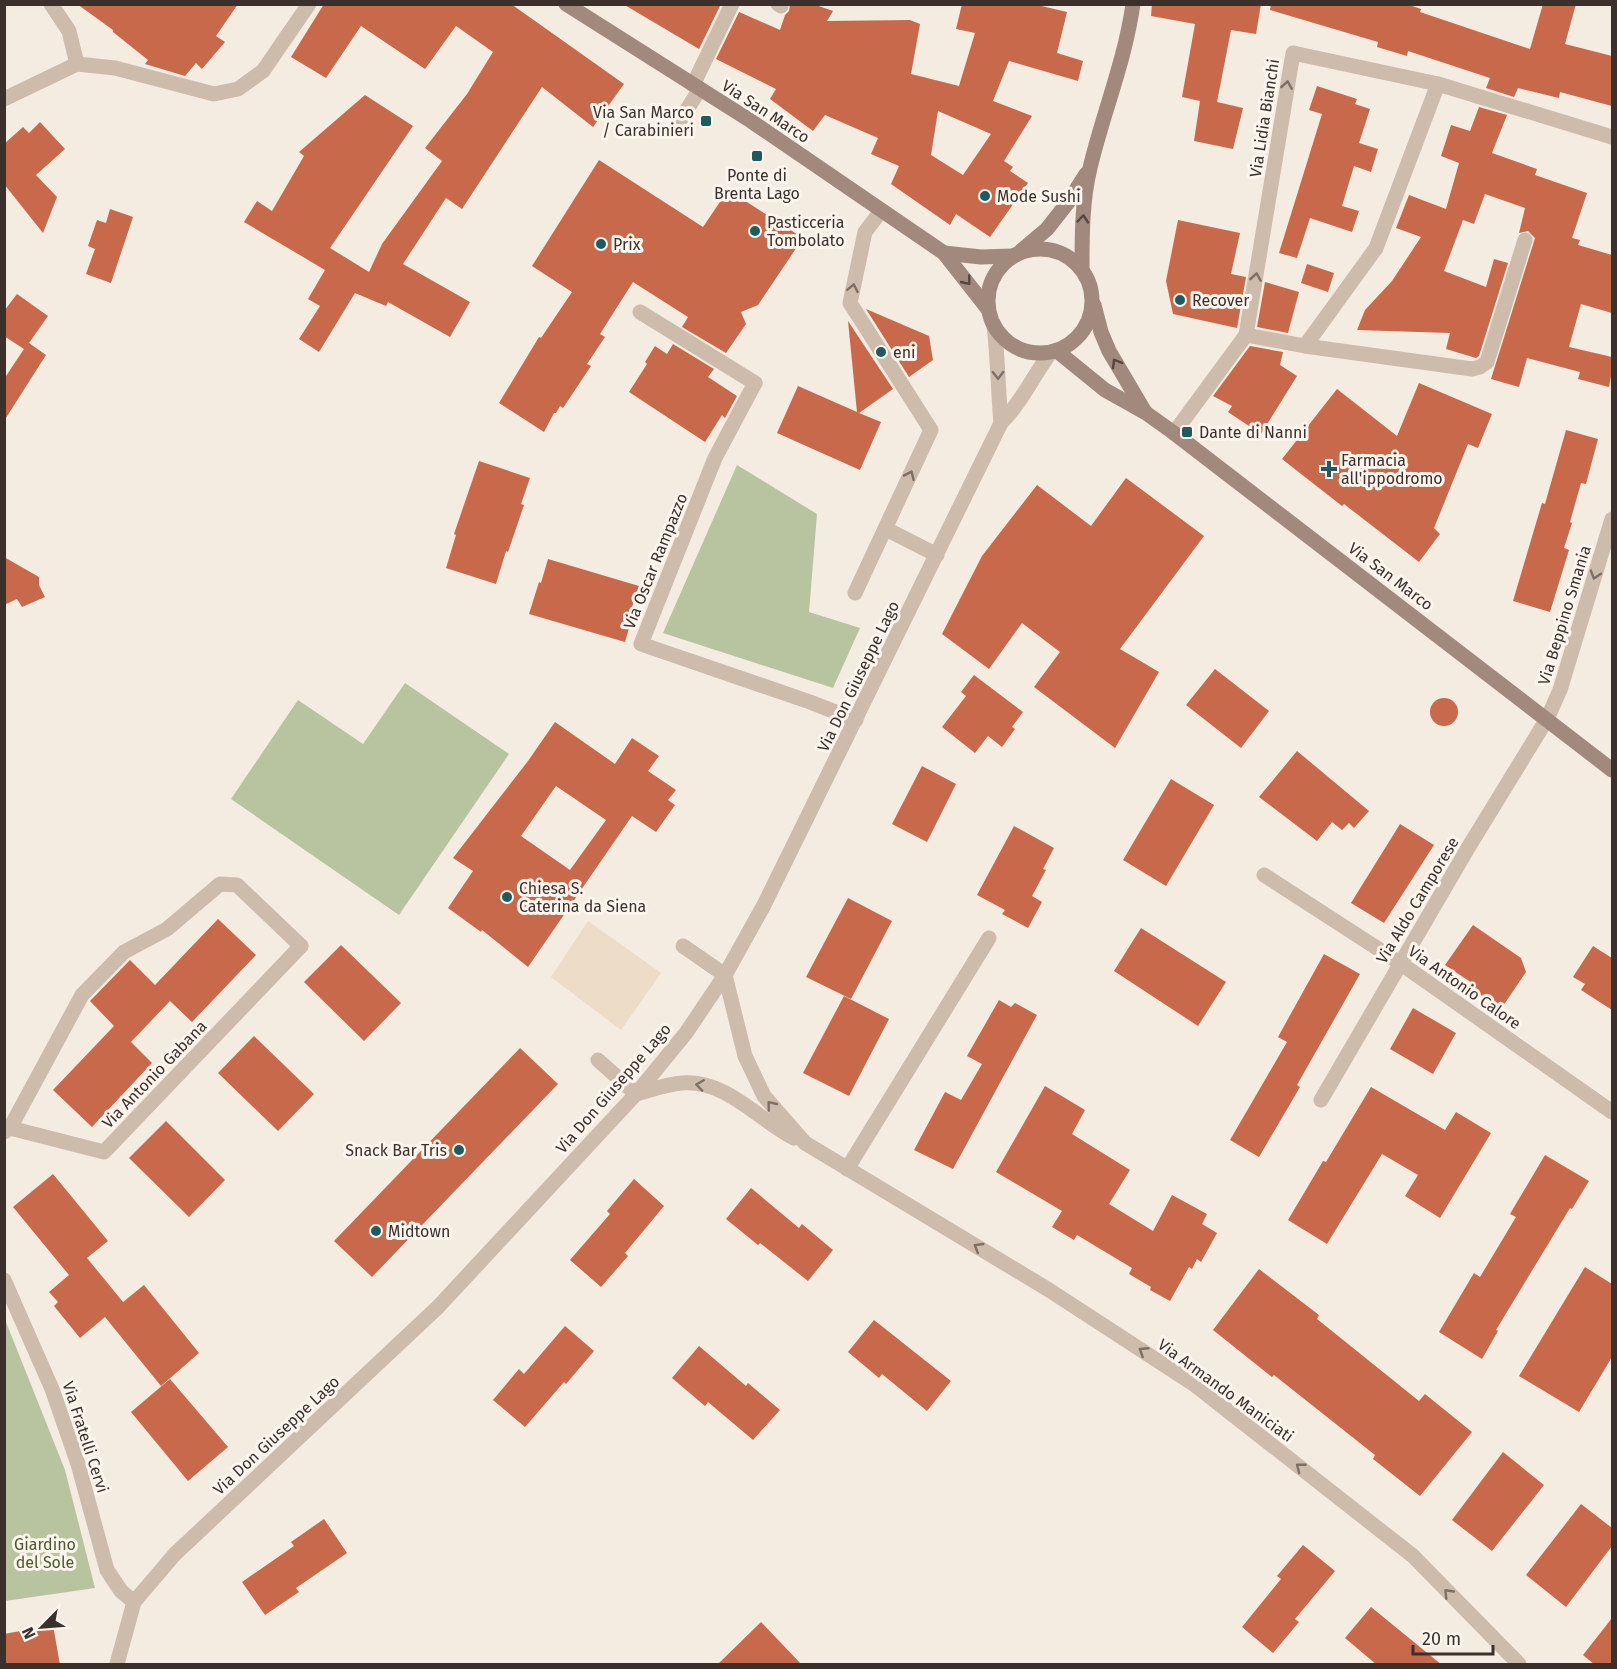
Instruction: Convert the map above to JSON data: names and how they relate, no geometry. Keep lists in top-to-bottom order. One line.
{"streets":{"main road":["Via San Marco"],"street":["Via Lidia Bianchi","Via Oscar Rampazzo","Via Beppino Smania","Via Don Giuseppe Lago","Via Aldo Camporese","Via Antonio Calore","Via Antonio Gabana","Via Armando Maniciati","Via Fratelli Cervi"]},"crossings":[["Via San Marco","Via Lidia Bianchi"],["Via San Marco","Via Beppino Smania"],["Via San Marco","Via Don Giuseppe Lago"],["Via San Marco","Via Aldo Camporese"],["Via Oscar Rampazzo","Via Don Giuseppe Lago"],["Via Beppino Smania","Via Aldo Camporese"],["Via Don Giuseppe Lago","Via Armando Maniciati"],["Via Don Giuseppe Lago","Via Fratelli Cervi"],["Via Aldo Camporese","Via Antonio Calore"]],"one_way":["Via Beppino Smania","Via Armando Maniciati"],"parks":["Giardino del Sole"],"places":{"transit":["Via San Marco / Carabinieri","Ponte di Brenta Lago","Dante di Nanni"],"other":["Mode Sushi","Pasticceria Tombolato","Prix","Recover","eni","Chiesa S. Caterina da Siena","Snack Bar Tris","Midtown"],"health":["Farmacia all'ippodromo"]},"scale_bar":"20 m","north":"bottom left"}
